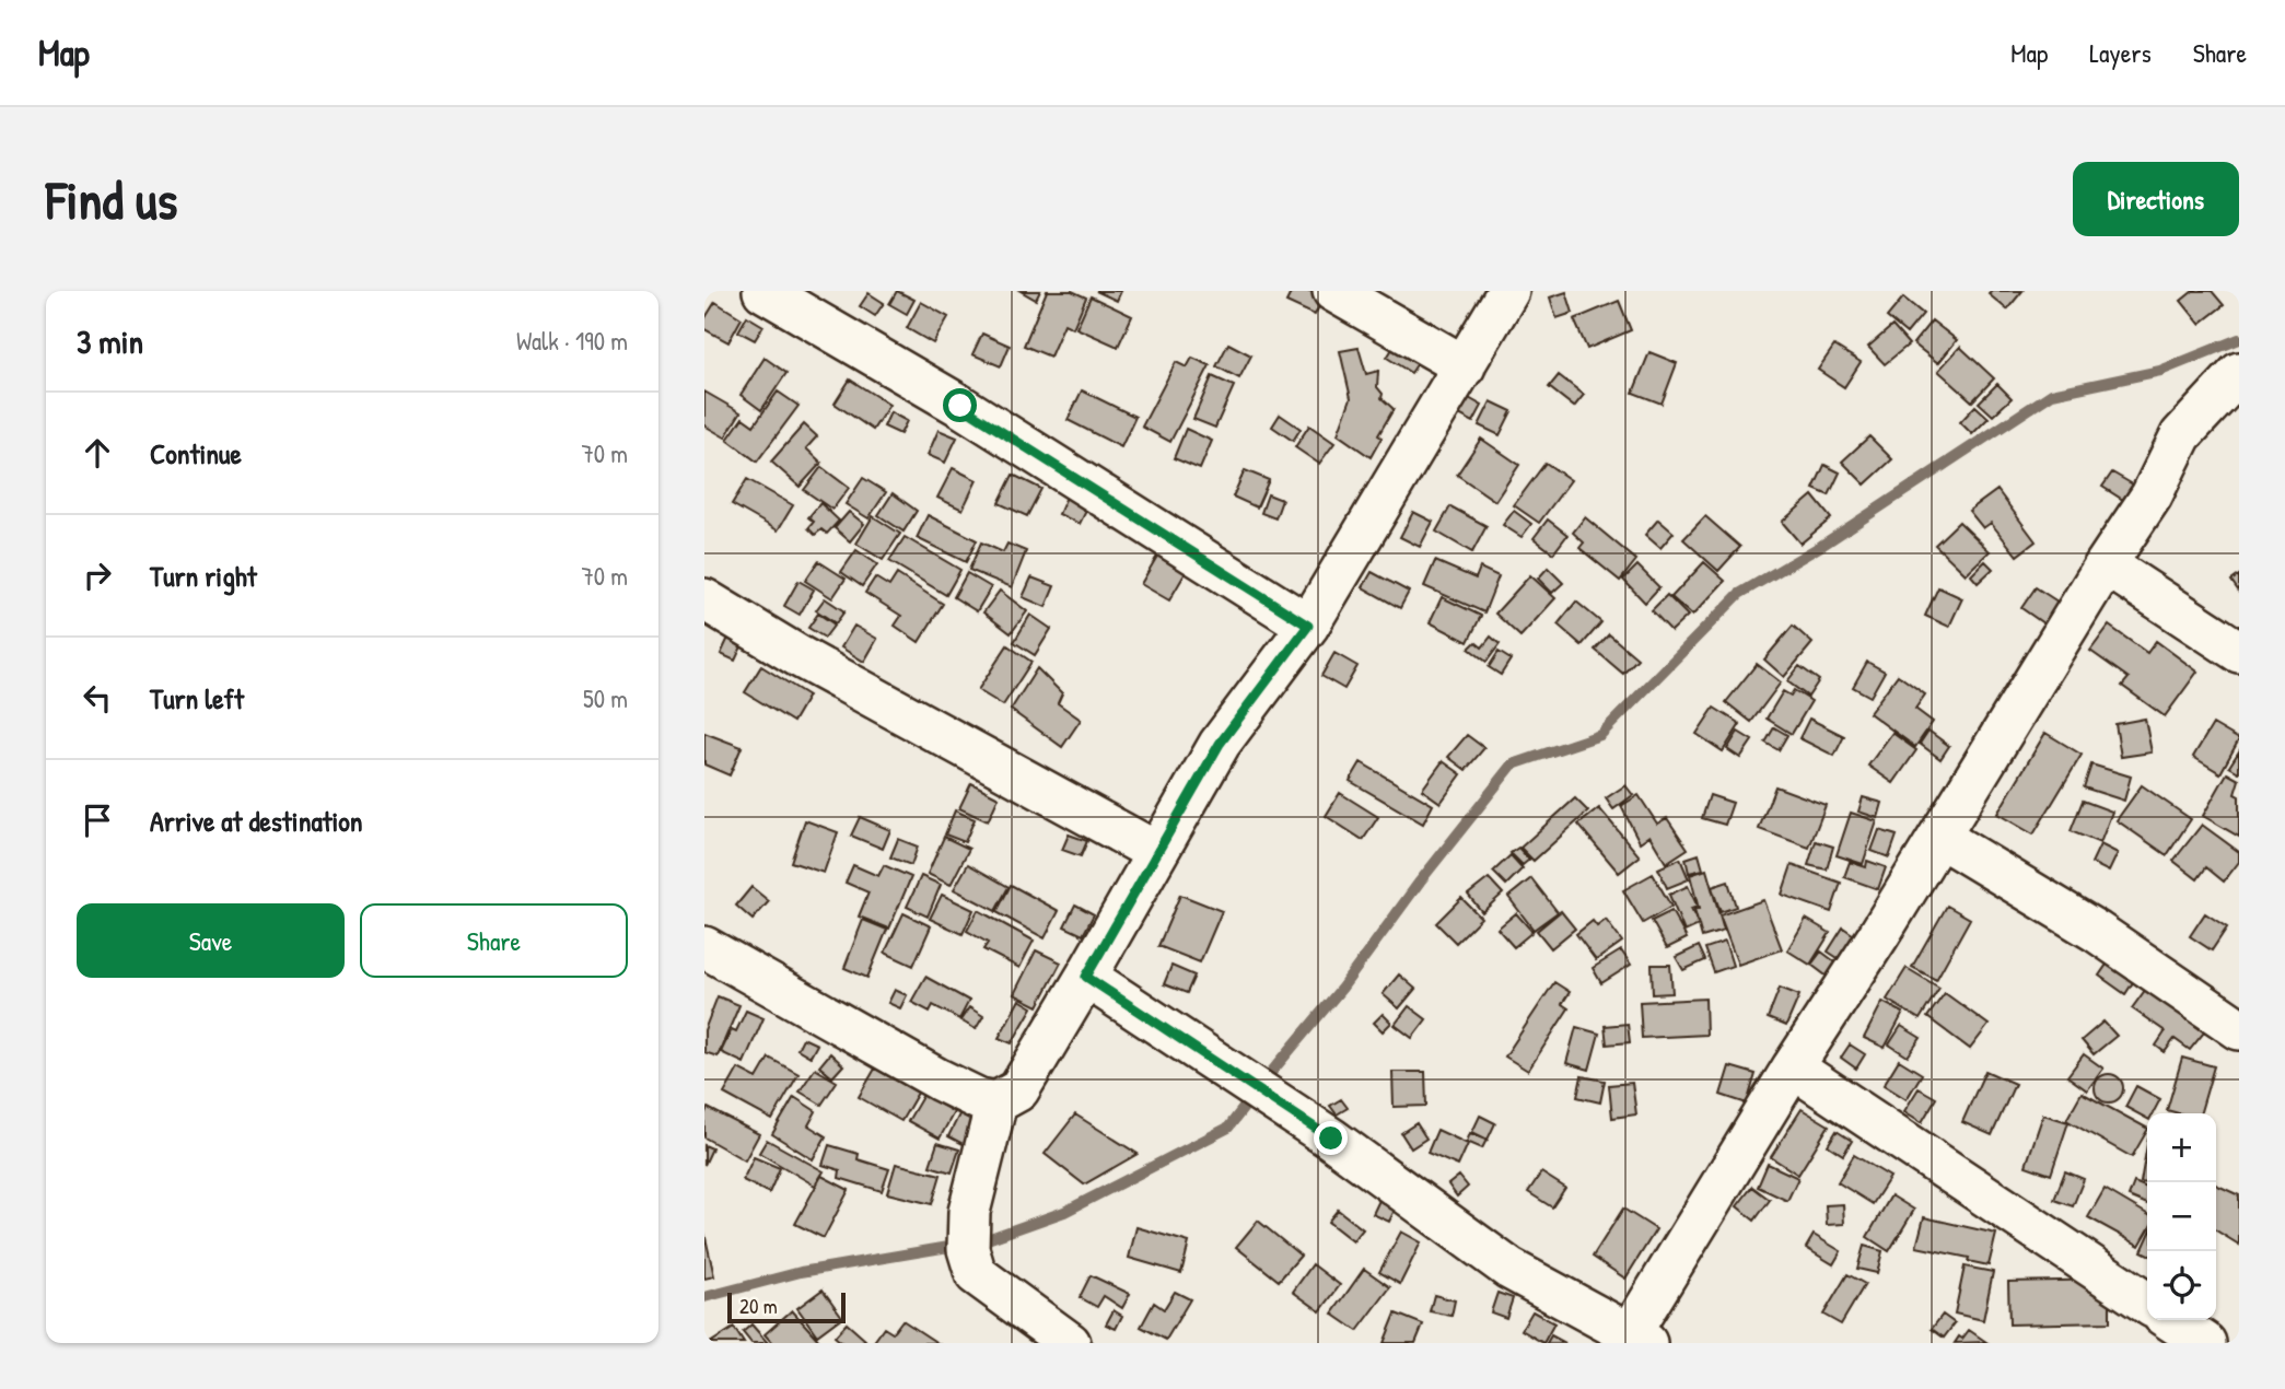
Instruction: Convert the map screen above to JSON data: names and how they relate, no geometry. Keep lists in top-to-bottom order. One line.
{"scale_bar":"20 m","page":{"header":"Map","nav":["Map","Layers","Share"],"buttons":["Directions",["Save","Share"]],"title":"Find us","heading":["3 min","Walk · 190 m"],"list":[["Continue","70 m"],["Turn right","70 m"],["Turn left","50 m"],"Arrive at destination"],"map_buttons":["+","−"],"scale":"20 m"}}
